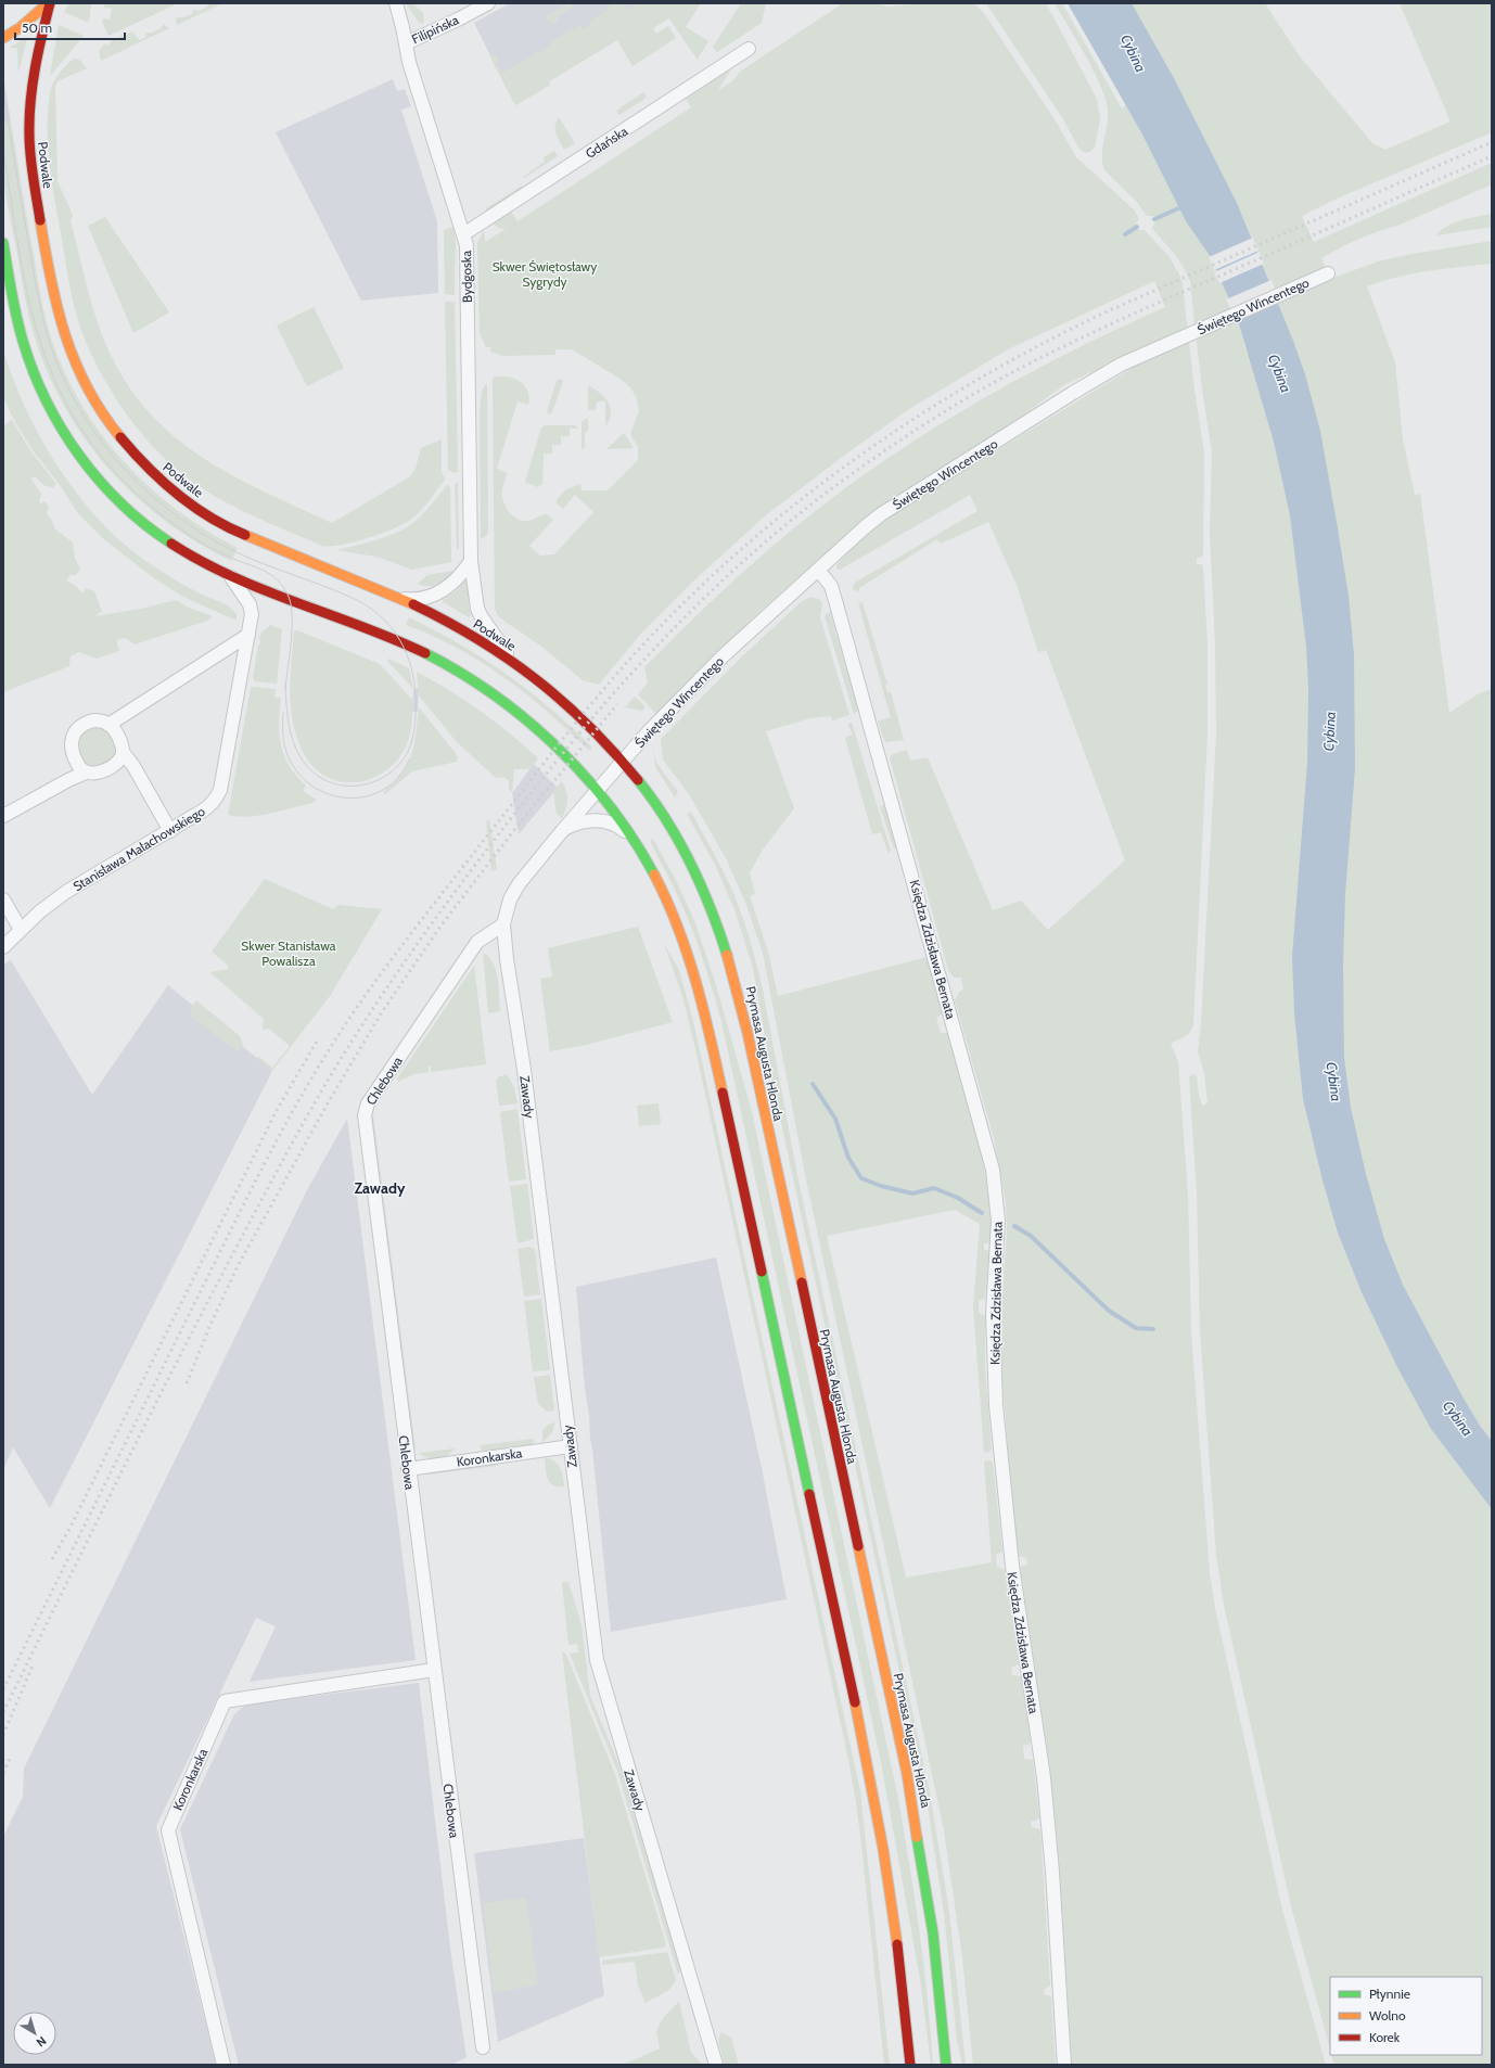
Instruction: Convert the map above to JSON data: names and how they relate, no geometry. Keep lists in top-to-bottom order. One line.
{"streets":{"main road":["Podwale","Prymasa Augusta Hlonda"],"street":["Filipińska","Gdańska","Bydgoska","Świętego Wincentego","Stanisława Małachowskiego","Księdza Zdzisława Bernata","Chlebowa","Zawady","Koronkarska"]},"crossings":[["Filipińska","Bydgoska"],["Gdańska","Bydgoska"],["Podwale","Bydgoska"],["Podwale","Świętego Wincentego"],["Podwale","Prymasa Augusta Hlonda"],["Podwale","Zawady"],["Świętego Wincentego","Księdza Zdzisława Bernata"],["Świętego Wincentego","Prymasa Augusta Hlonda"],["Świętego Wincentego","Zawady"],["Prymasa Augusta Hlonda","Zawady"],["Chlebowa","Zawady"],["Chlebowa","Koronkarska"],["Zawady","Koronkarska"]],"districts":["Zawady"],"water":["Cybina"],"parks":["Skwer Świętosławy Sygrydy","Skwer Stanisława Powalisza"],"legend":["Płynnie","Wolno","Korek"],"scale_bar":"50 m","north":"bottom right"}
